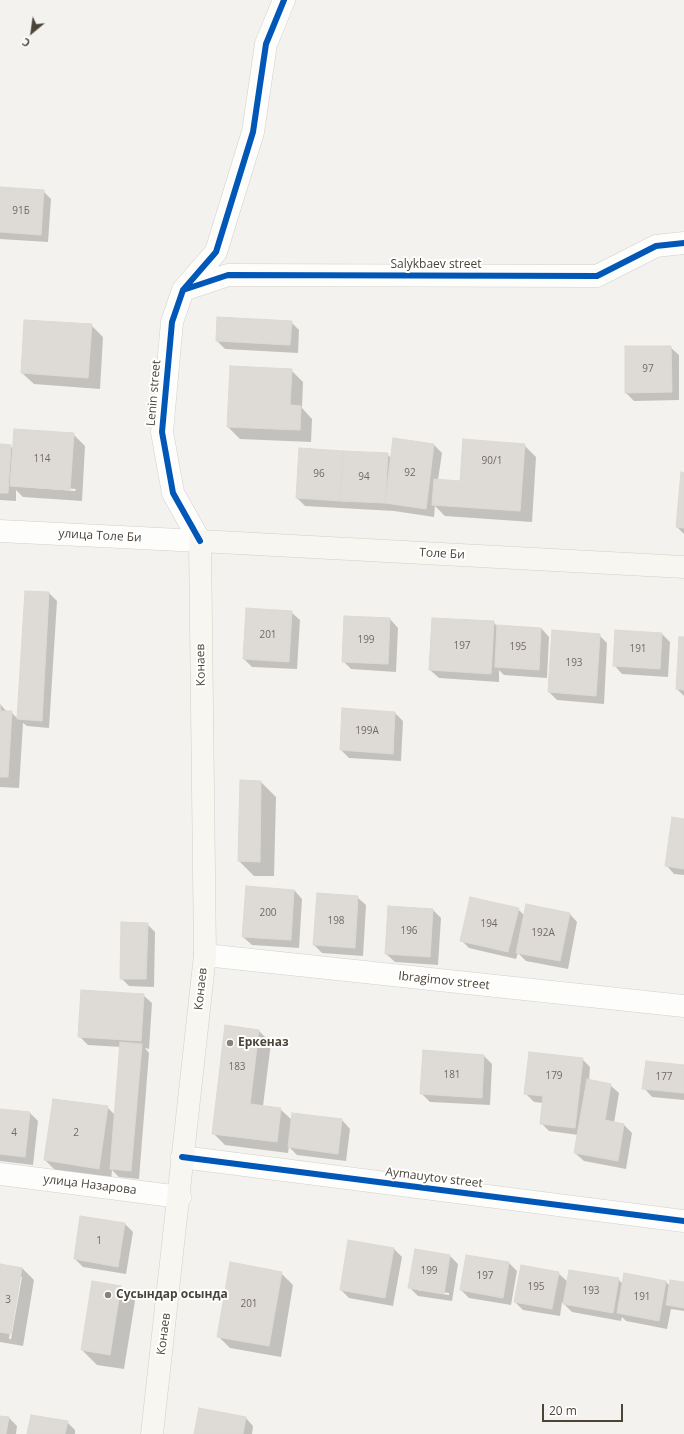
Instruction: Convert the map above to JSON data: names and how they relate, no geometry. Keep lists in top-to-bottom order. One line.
{"streets":{"main road":["Толе Би","Конаев"],"street":["Salykbaev street","Lenin street","улица Толе Би","Ibragimov street","Aymauytov street","улица Назарова"]},"crossings":[["Salykbaev street","Lenin street"],["Lenin street","улица Толе Би"],["Lenin street","Толе Би"],["Lenin street","Конаев"],["улица Толе Би","Толе Би"],["улица Толе Би","Конаев"],["Толе Би","Конаев"],["Конаев","Ibragimov street"],["Конаев","Aymauytov street"],["Конаев","улица Назарова"]],"places":["Еркеназ","Сусындар осында"],"house_numbers":["91Б","97","114","90/1","92","96","94","201","199","197","195","191","193","199А","200","198","194","196","192А","183","181","179","177","4","2","1","199","197","195","193","191","3","201"],"scale_bar":"20 m","north":"bottom left"}
